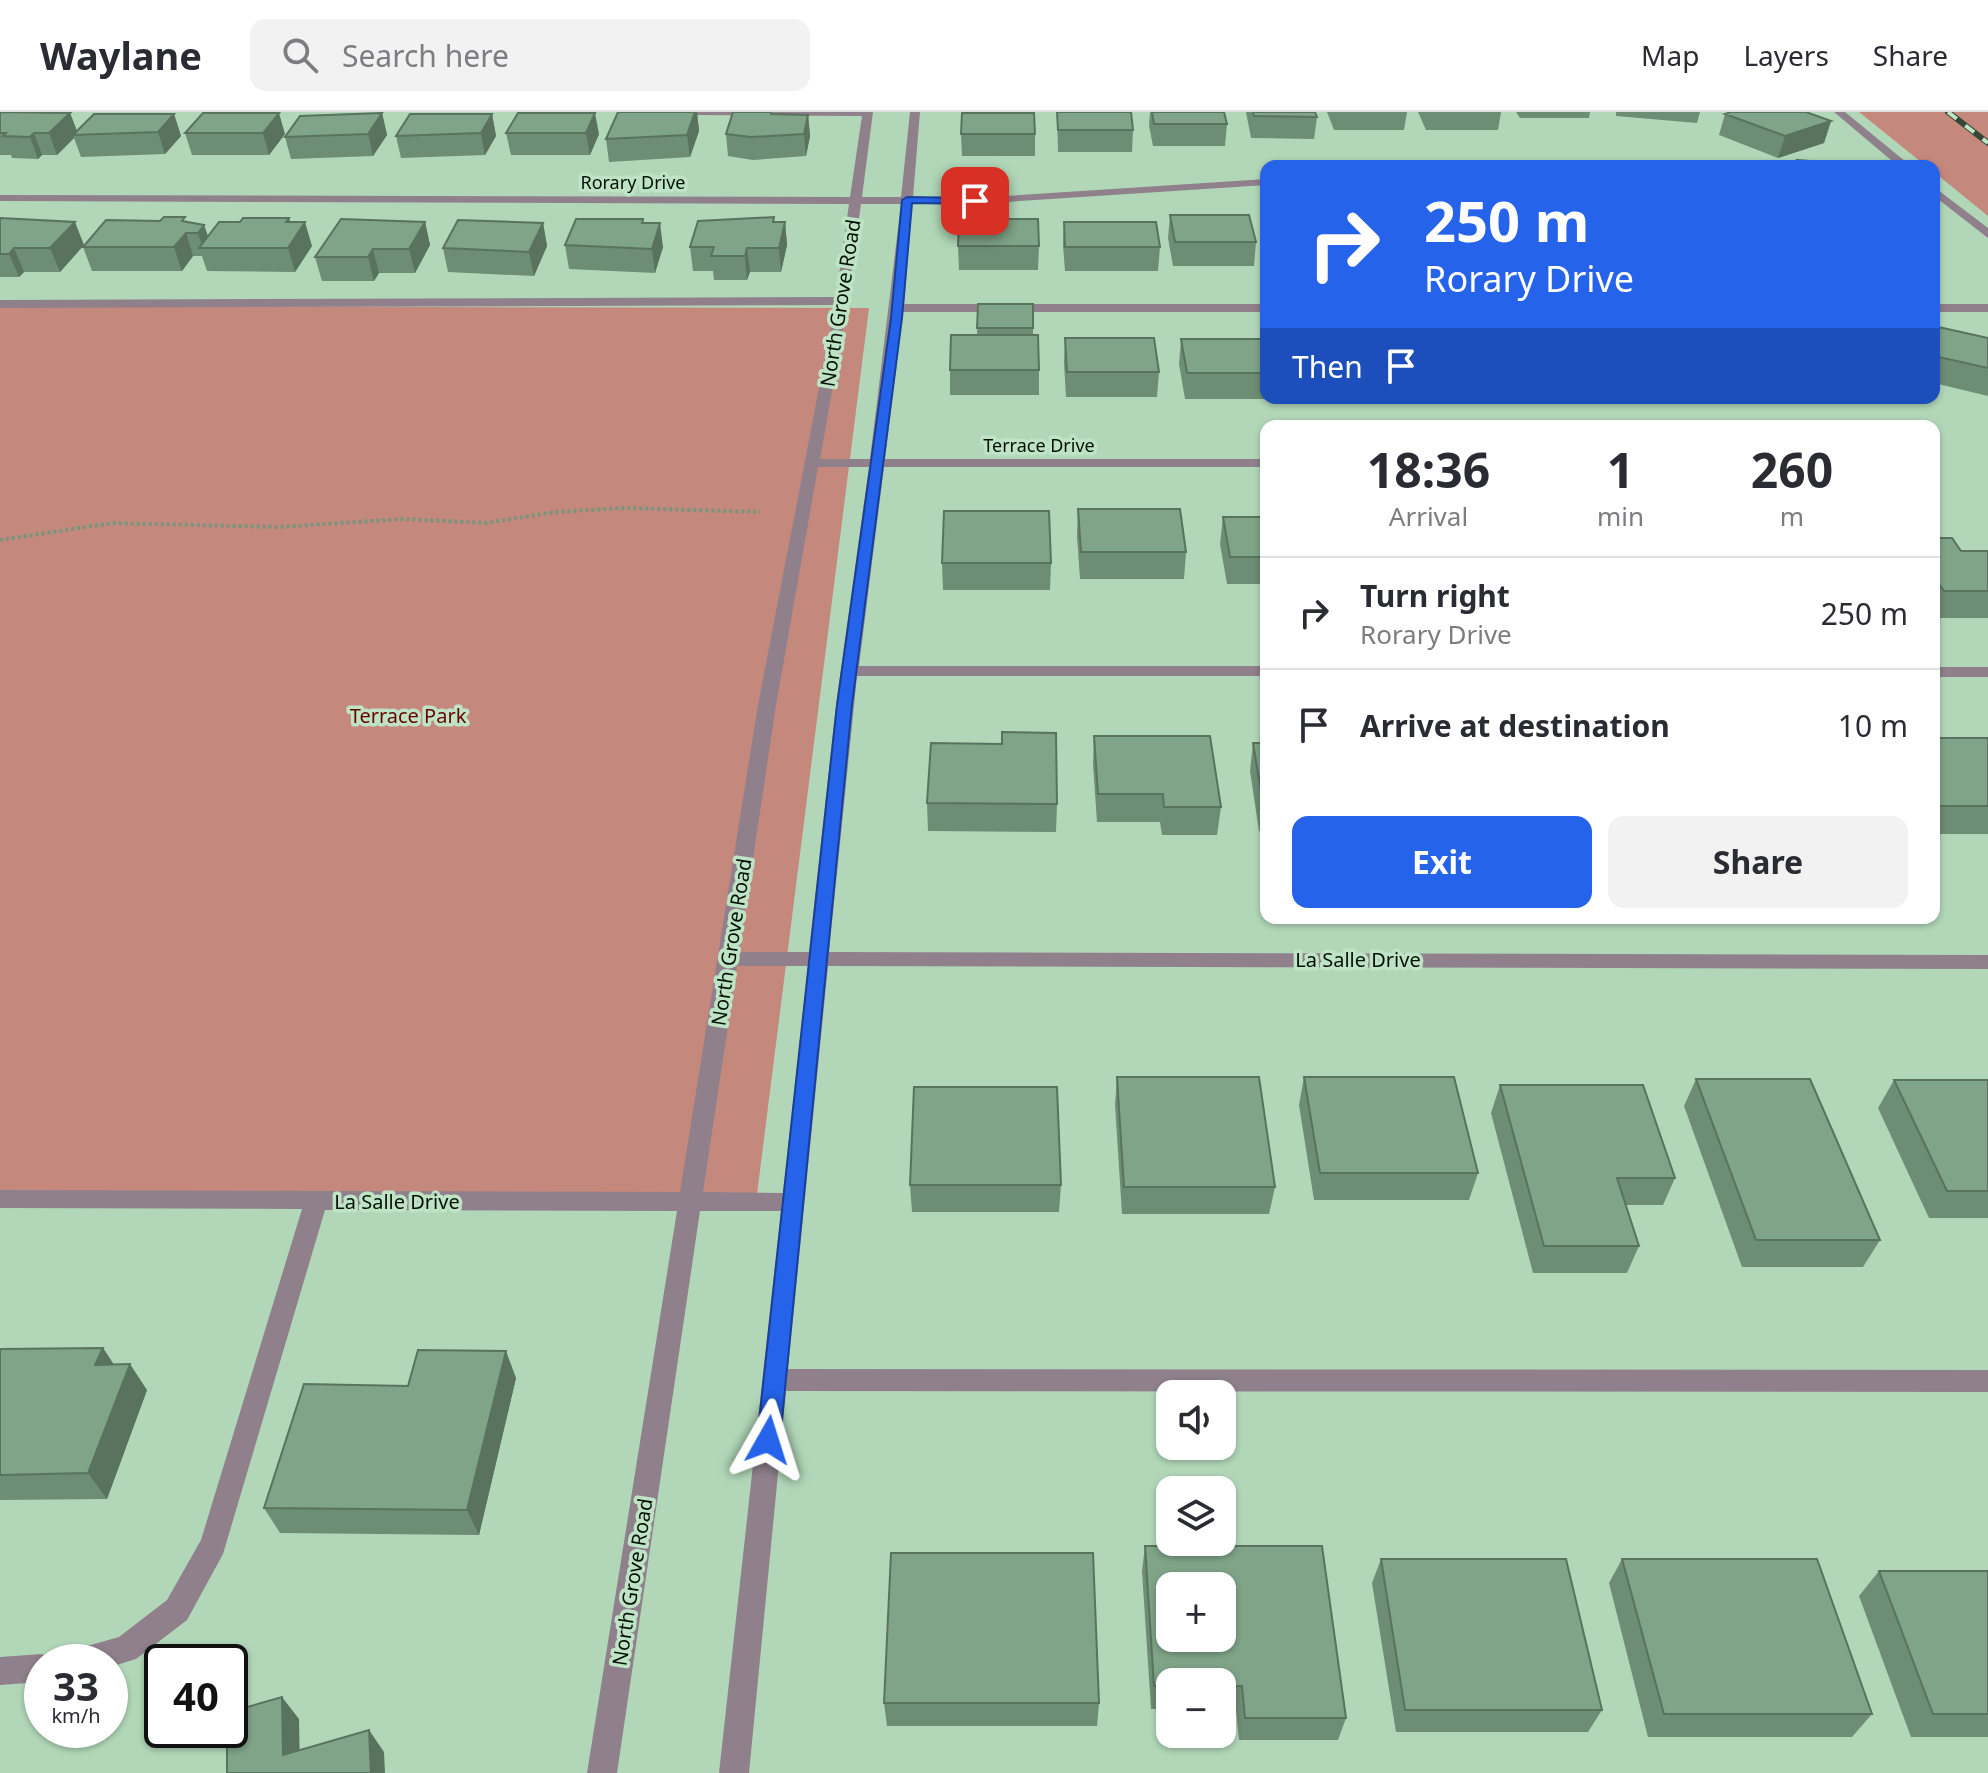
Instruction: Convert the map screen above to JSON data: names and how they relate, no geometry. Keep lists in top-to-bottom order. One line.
{"streets":{"street":["Rorary Drive","North Grove Road","Terrace Drive","La Salle Drive"]},"crossings":[["Rorary Drive","North Grove Road"],["North Grove Road","Terrace Drive"],["North Grove Road","La Salle Drive"]],"parks":["Terrace Park"],"page":{"header":"Waylane","search":"Search here","nav":["Map","Layers","Share"],"turn":["250 m","Rorary Drive"],"then":"Then","eta":["18:36","Arrival","1","min","260","m"],"list":[{"name":"Turn right","note":"Rorary Drive","value":"250 m"},{"name":"Arrive at destination","value":"10 m"}],"buttons":["Exit","Share"],"map_buttons":["+","−"],"speed":"33 km/h","limit":"40"}}
